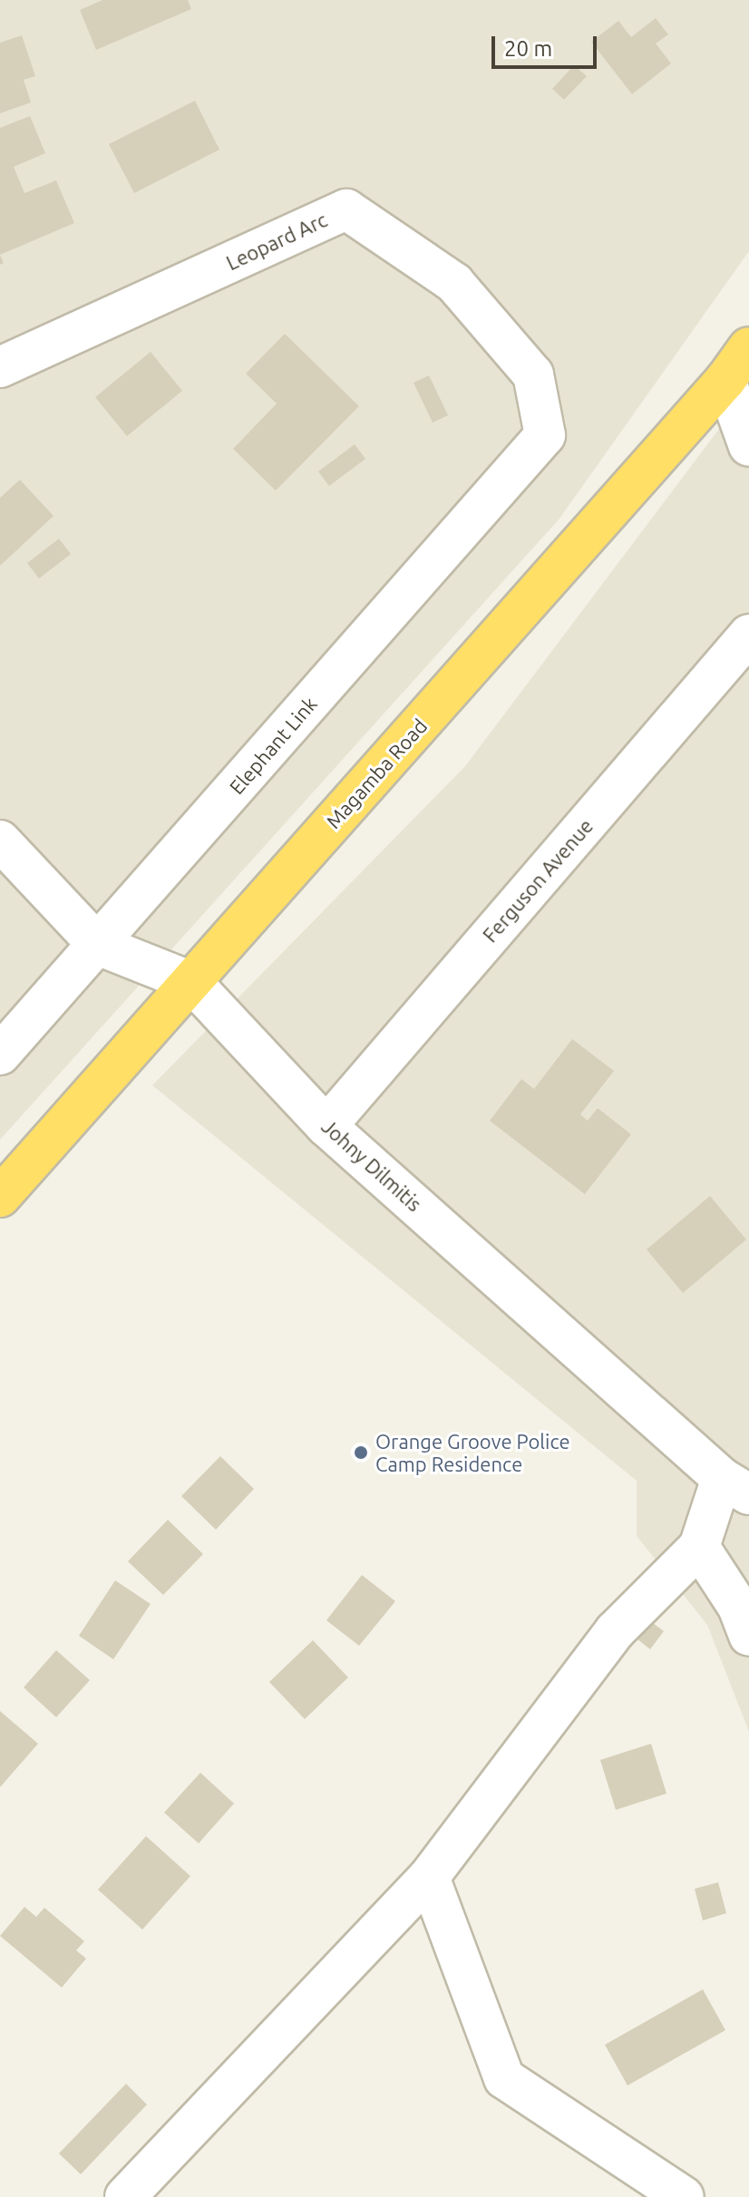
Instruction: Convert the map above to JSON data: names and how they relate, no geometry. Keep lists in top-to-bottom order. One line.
{"streets":{"highway":["Magamba Road"],"street":["Leopard Arc","Elephant Link","Ferguson Avenue","Johny Dilmitis"]},"crossings":[["Leopard Arc","Elephant Link"],["Elephant Link","Johny Dilmitis"],["Magamba Road","Johny Dilmitis"],["Ferguson Avenue","Johny Dilmitis"]],"places":["Orange Groove Police Camp Residence"],"scale_bar":"20 m"}
